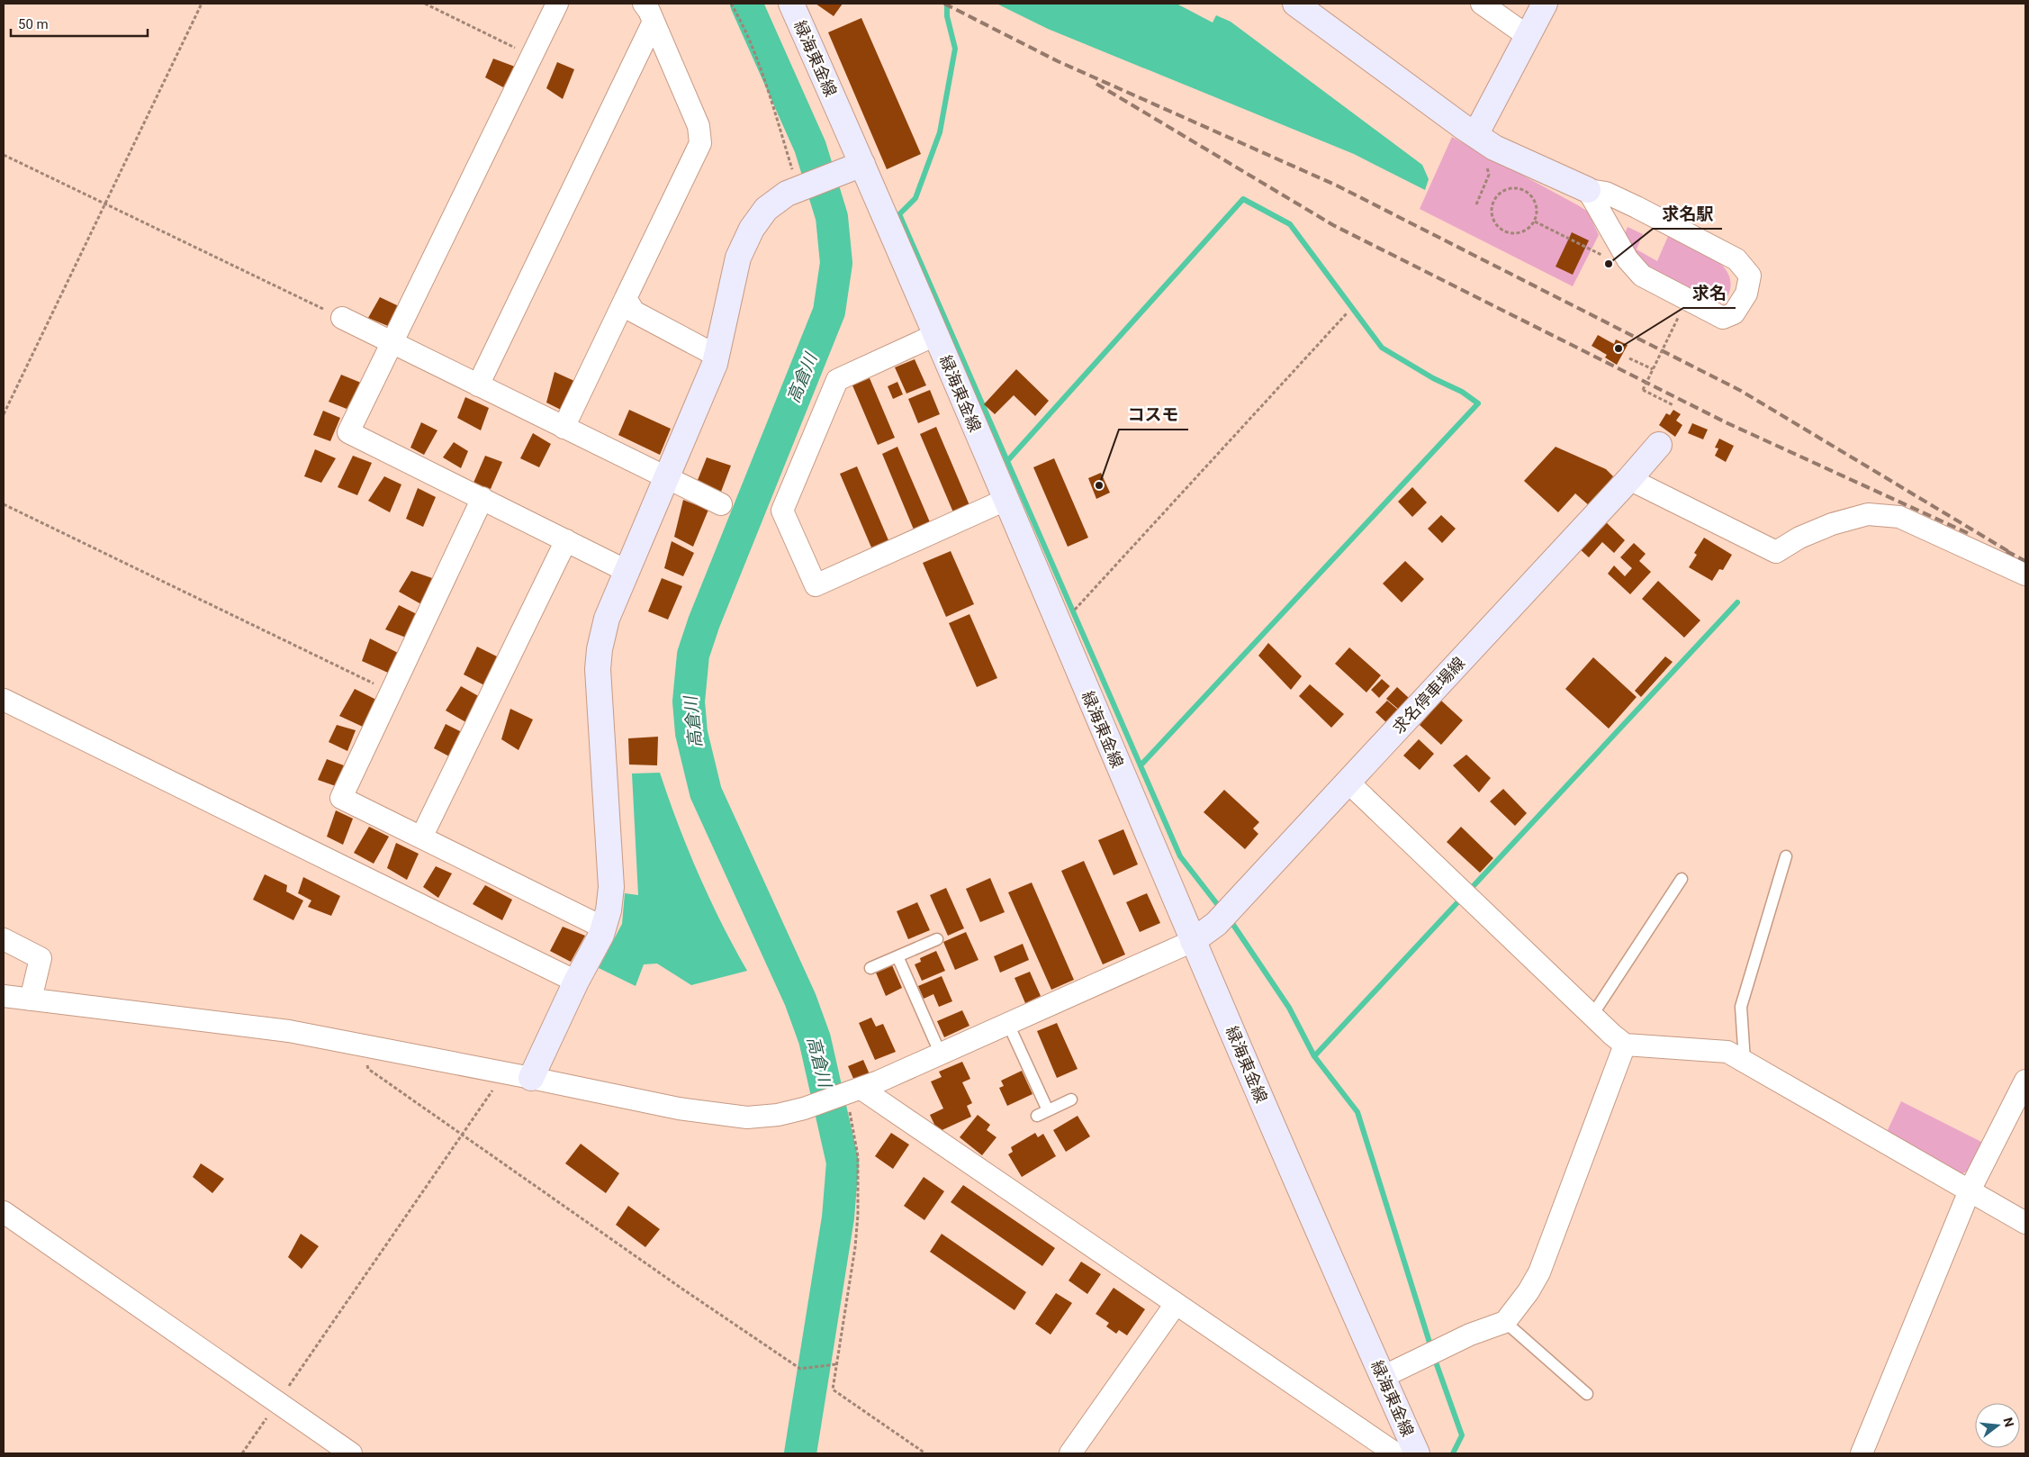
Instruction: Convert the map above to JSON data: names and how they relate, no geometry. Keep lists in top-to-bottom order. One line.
{"streets":{"main road":["緑海東金線","求名停車場線"]},"crossings":[["緑海東金線","求名停車場線"]],"water":["高倉川"],"places":["求名駅","求名","コスモ"],"scale_bar":"50 m","north":"right"}
